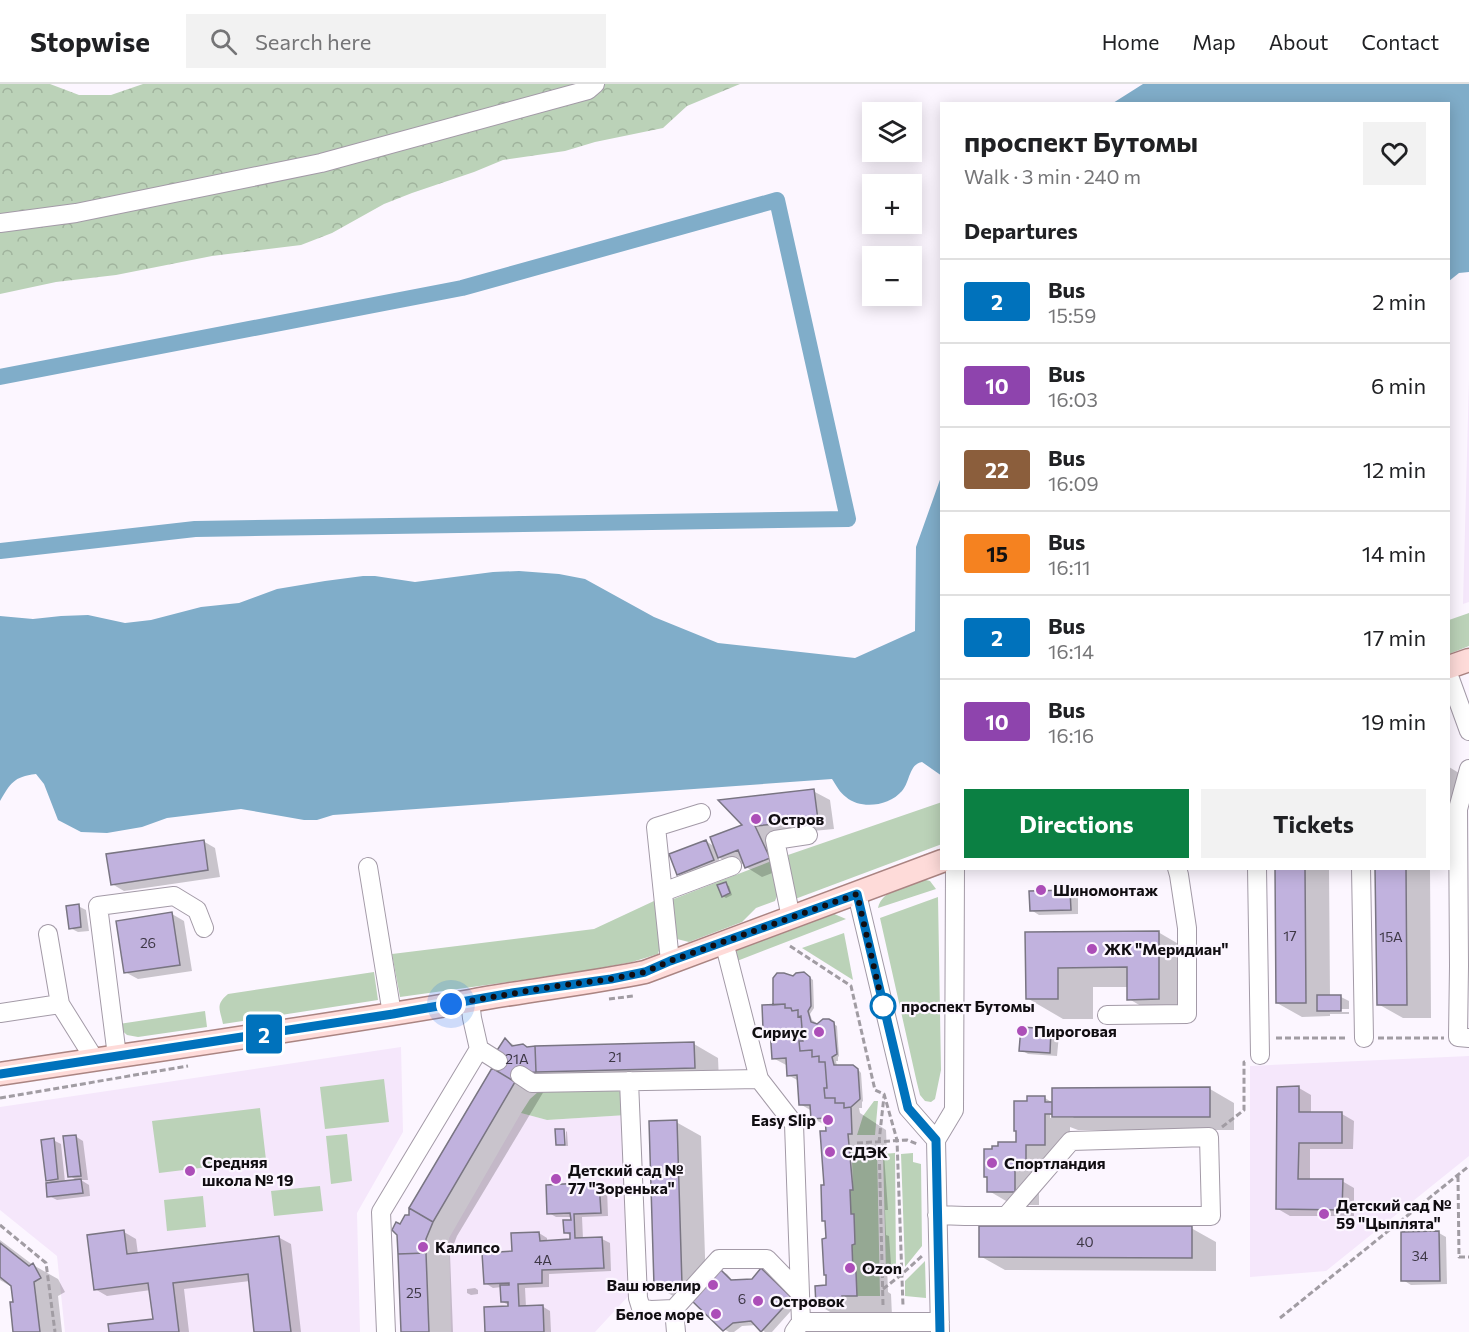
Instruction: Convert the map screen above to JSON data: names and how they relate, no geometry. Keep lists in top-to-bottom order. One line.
{"places":["Остров","Шиномонтаж","ЖК \"Меридиан\"","проспект Бутомы","Пироговая","Сириус","Easy Slip","СДЭК","Спортландия","Средняя школа № 19","Детский сад № 77 \"Зоренька\"","Детский сад № 59 \"Цыплята\"","Калипсо","Ozon","Ваш ювелир","Островок","Белое море"],"lines":["bus line 2"],"house_numbers":["17","15А","26","21","21А","40","34","4А","25","6"],"page":{"header":"Stopwise","search":"Search here","nav":["Home","Map","About","Contact"],"on_map":"2","map_buttons":["+","−"],"heading":[["проспект Бутомы","Walk · 3 min · 240 m"],"Departures"],"list":[{"mark":"2","name":"Bus","note":"15:59","value":"2 min"},{"mark":"10","name":"Bus","note":"16:03","value":"6 min"},{"mark":"22","name":"Bus","note":"16:09","value":"12 min"},{"mark":"15","name":"Bus","note":"16:11","value":"14 min"},{"mark":"2","name":"Bus","note":"16:14","value":"17 min"},{"mark":"10","name":"Bus","note":"16:16","value":"19 min"}],"buttons":["Directions","Tickets"]}}
